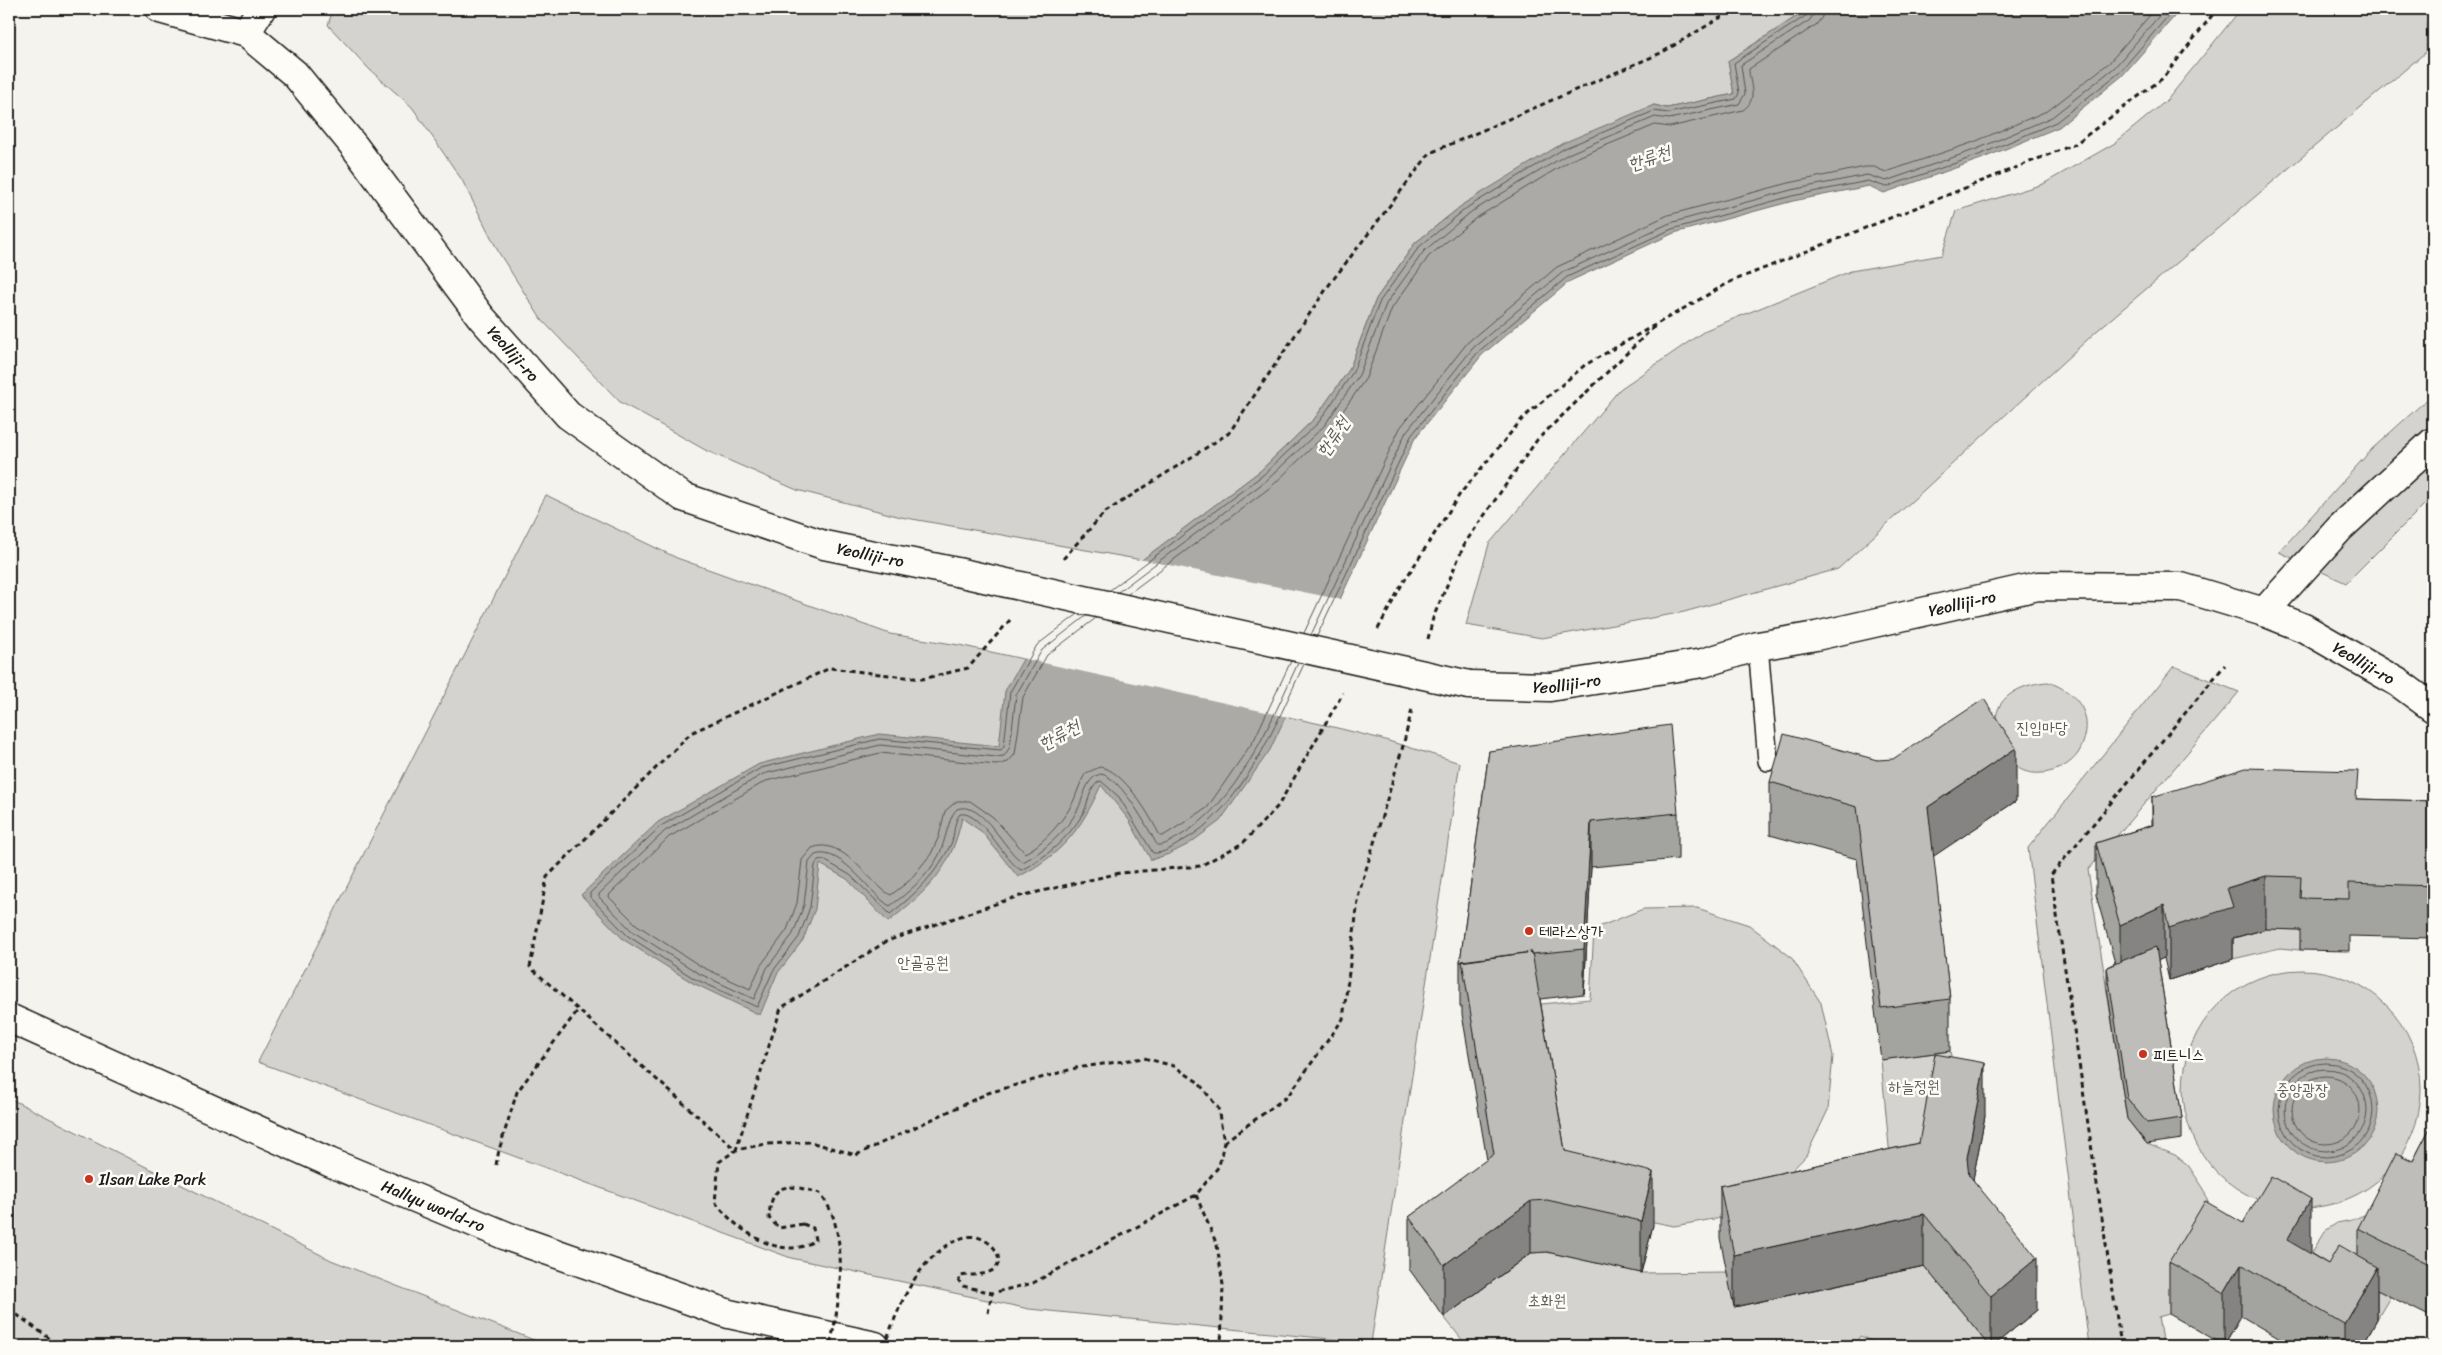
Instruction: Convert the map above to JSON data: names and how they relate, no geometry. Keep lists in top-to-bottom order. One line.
{"streets":{"street":["Yeolliji-ro","Hallyu world-ro"]},"water":["한류천"],"parks":["진입마당","안골공원","하늘정원","중앙광장","초화원"],"places":["테라스상가","피트니스","Ilsan Lake Park"]}
